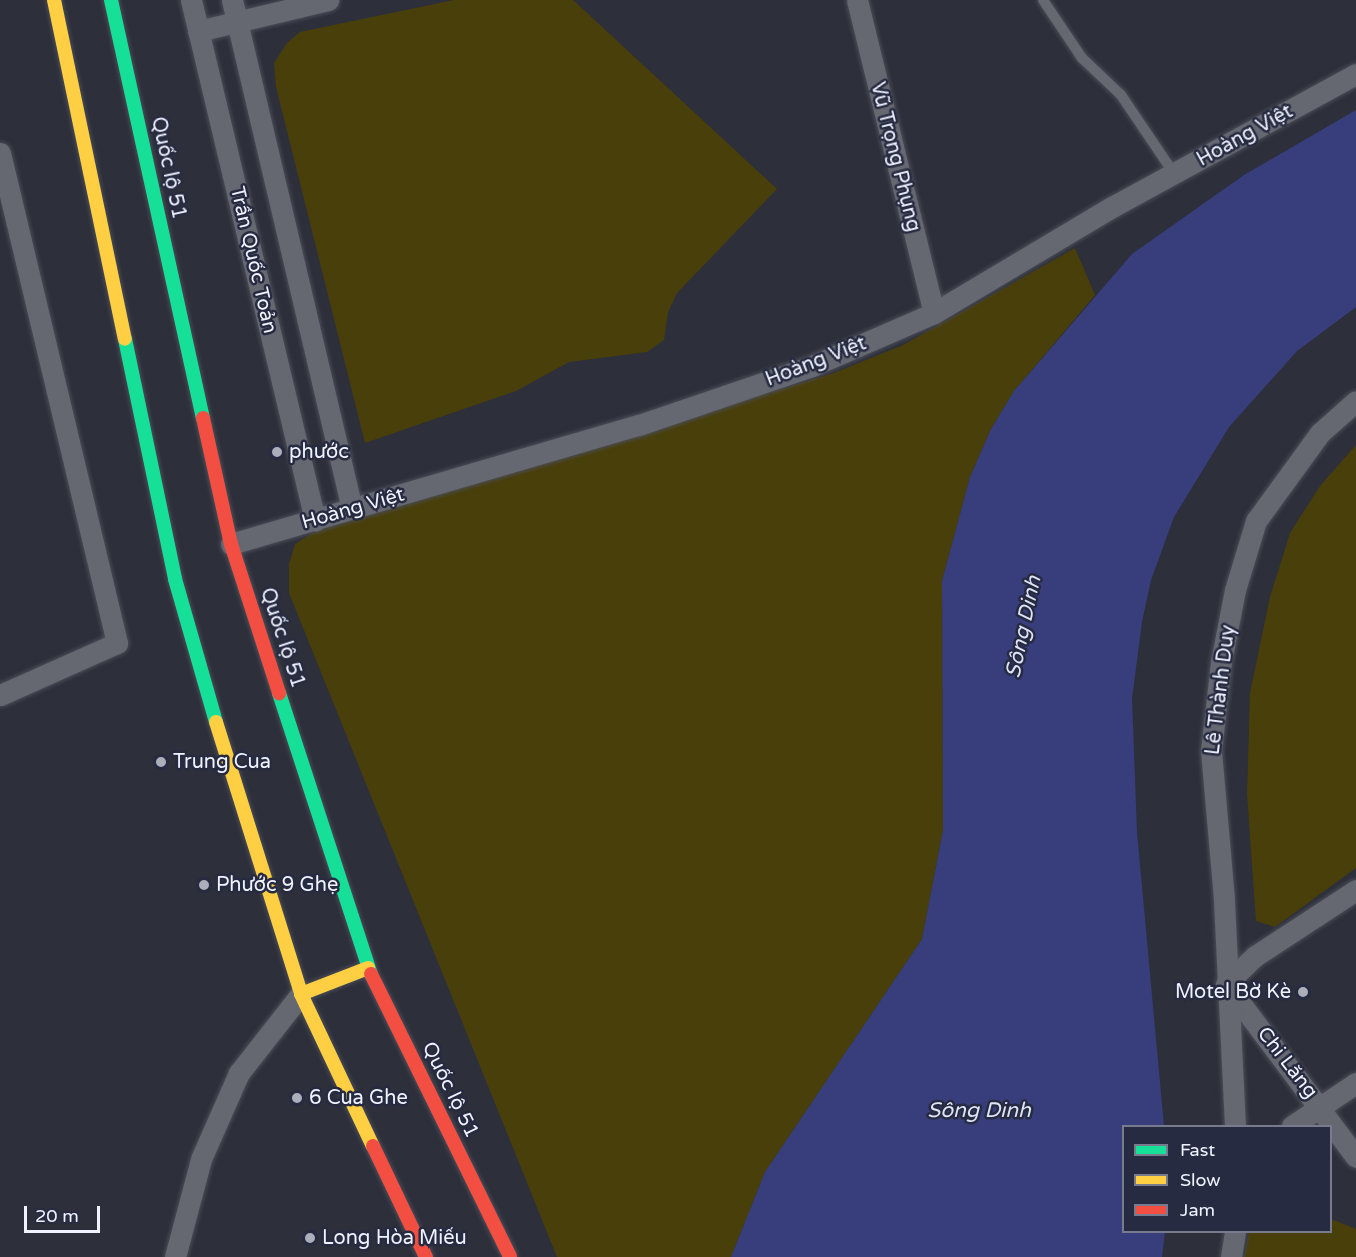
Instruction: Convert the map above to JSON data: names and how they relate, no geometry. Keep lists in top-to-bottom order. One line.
{"streets":{"highway":["Quốc lộ 51"],"street":["Hoàng Việt","Vũ Trọng Phụng","Trần Quốc Toản","Lê Thành Duy","Chi Lăng"]},"crossings":[["Hoàng Việt","Vũ Trọng Phụng"],["Hoàng Việt","Quốc lộ 51"],["Hoàng Việt","Trần Quốc Toản"],["Lê Thành Duy","Chi Lăng"]],"water":["Sông Dinh"],"places":["phước","Trung Cua","Phước 9 Ghẹ","Motel Bờ Kè","6 Cua Ghe","Long Hòa Miếu"],"legend":["Fast","Slow","Jam"],"scale_bar":"20 m"}
